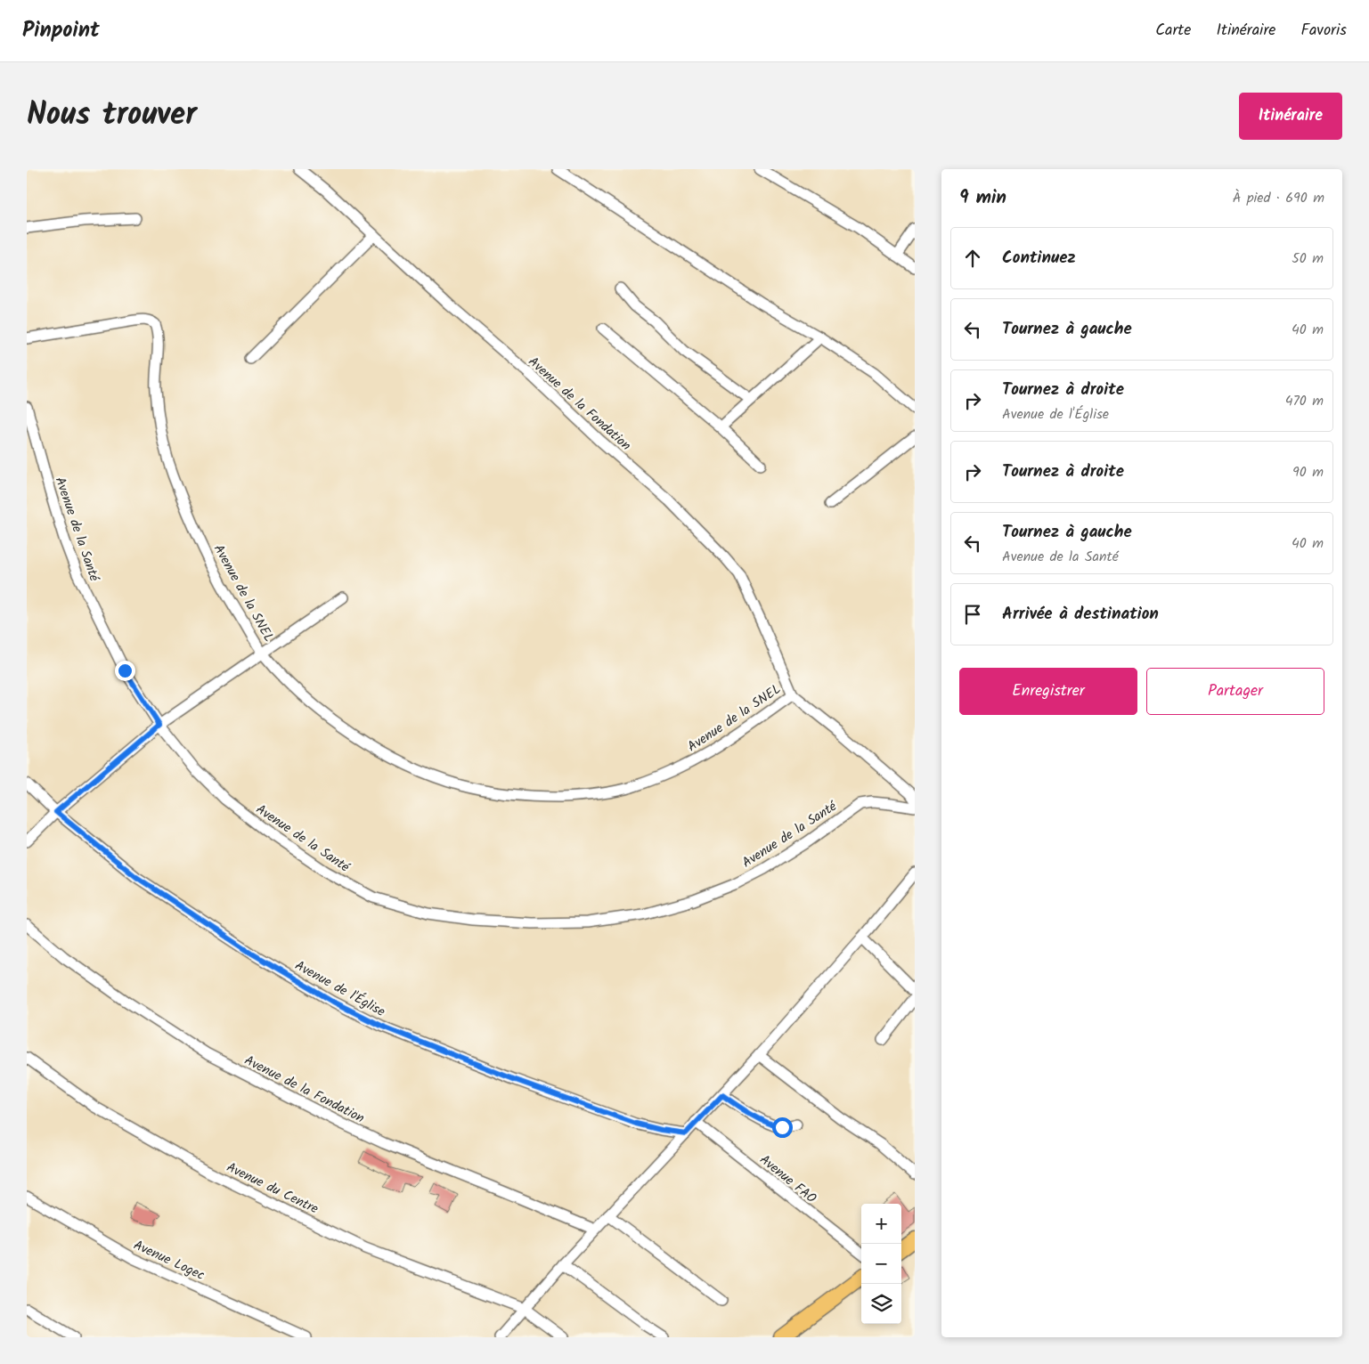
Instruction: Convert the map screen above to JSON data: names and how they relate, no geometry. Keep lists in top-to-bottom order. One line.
{"streets":{"street":["Avenue de la Fondation","Avenue de la Santé","Avenue de la SNEL","Avenue de l'Église","Avenue FAO","Avenue du Centre","Avenue Logec"]},"crossings":[["Avenue de la Fondation","Avenue de la SNEL"]],"page":{"header":"Pinpoint","nav":["Carte","Itinéraire","Favoris"],"title":"Nous trouver","buttons":["Itinéraire",["Enregistrer","Partager"]],"heading":["9 min","À pied · 690 m"],"list":[["Continuez","50 m"],["Tournez à gauche","40 m"],["Tournez à droite","Avenue de l'Église","470 m"],["Tournez à droite","90 m"],["Tournez à gauche","Avenue de la Santé","40 m"],"Arrivée à destination"],"map_buttons":["+","−"]}}
